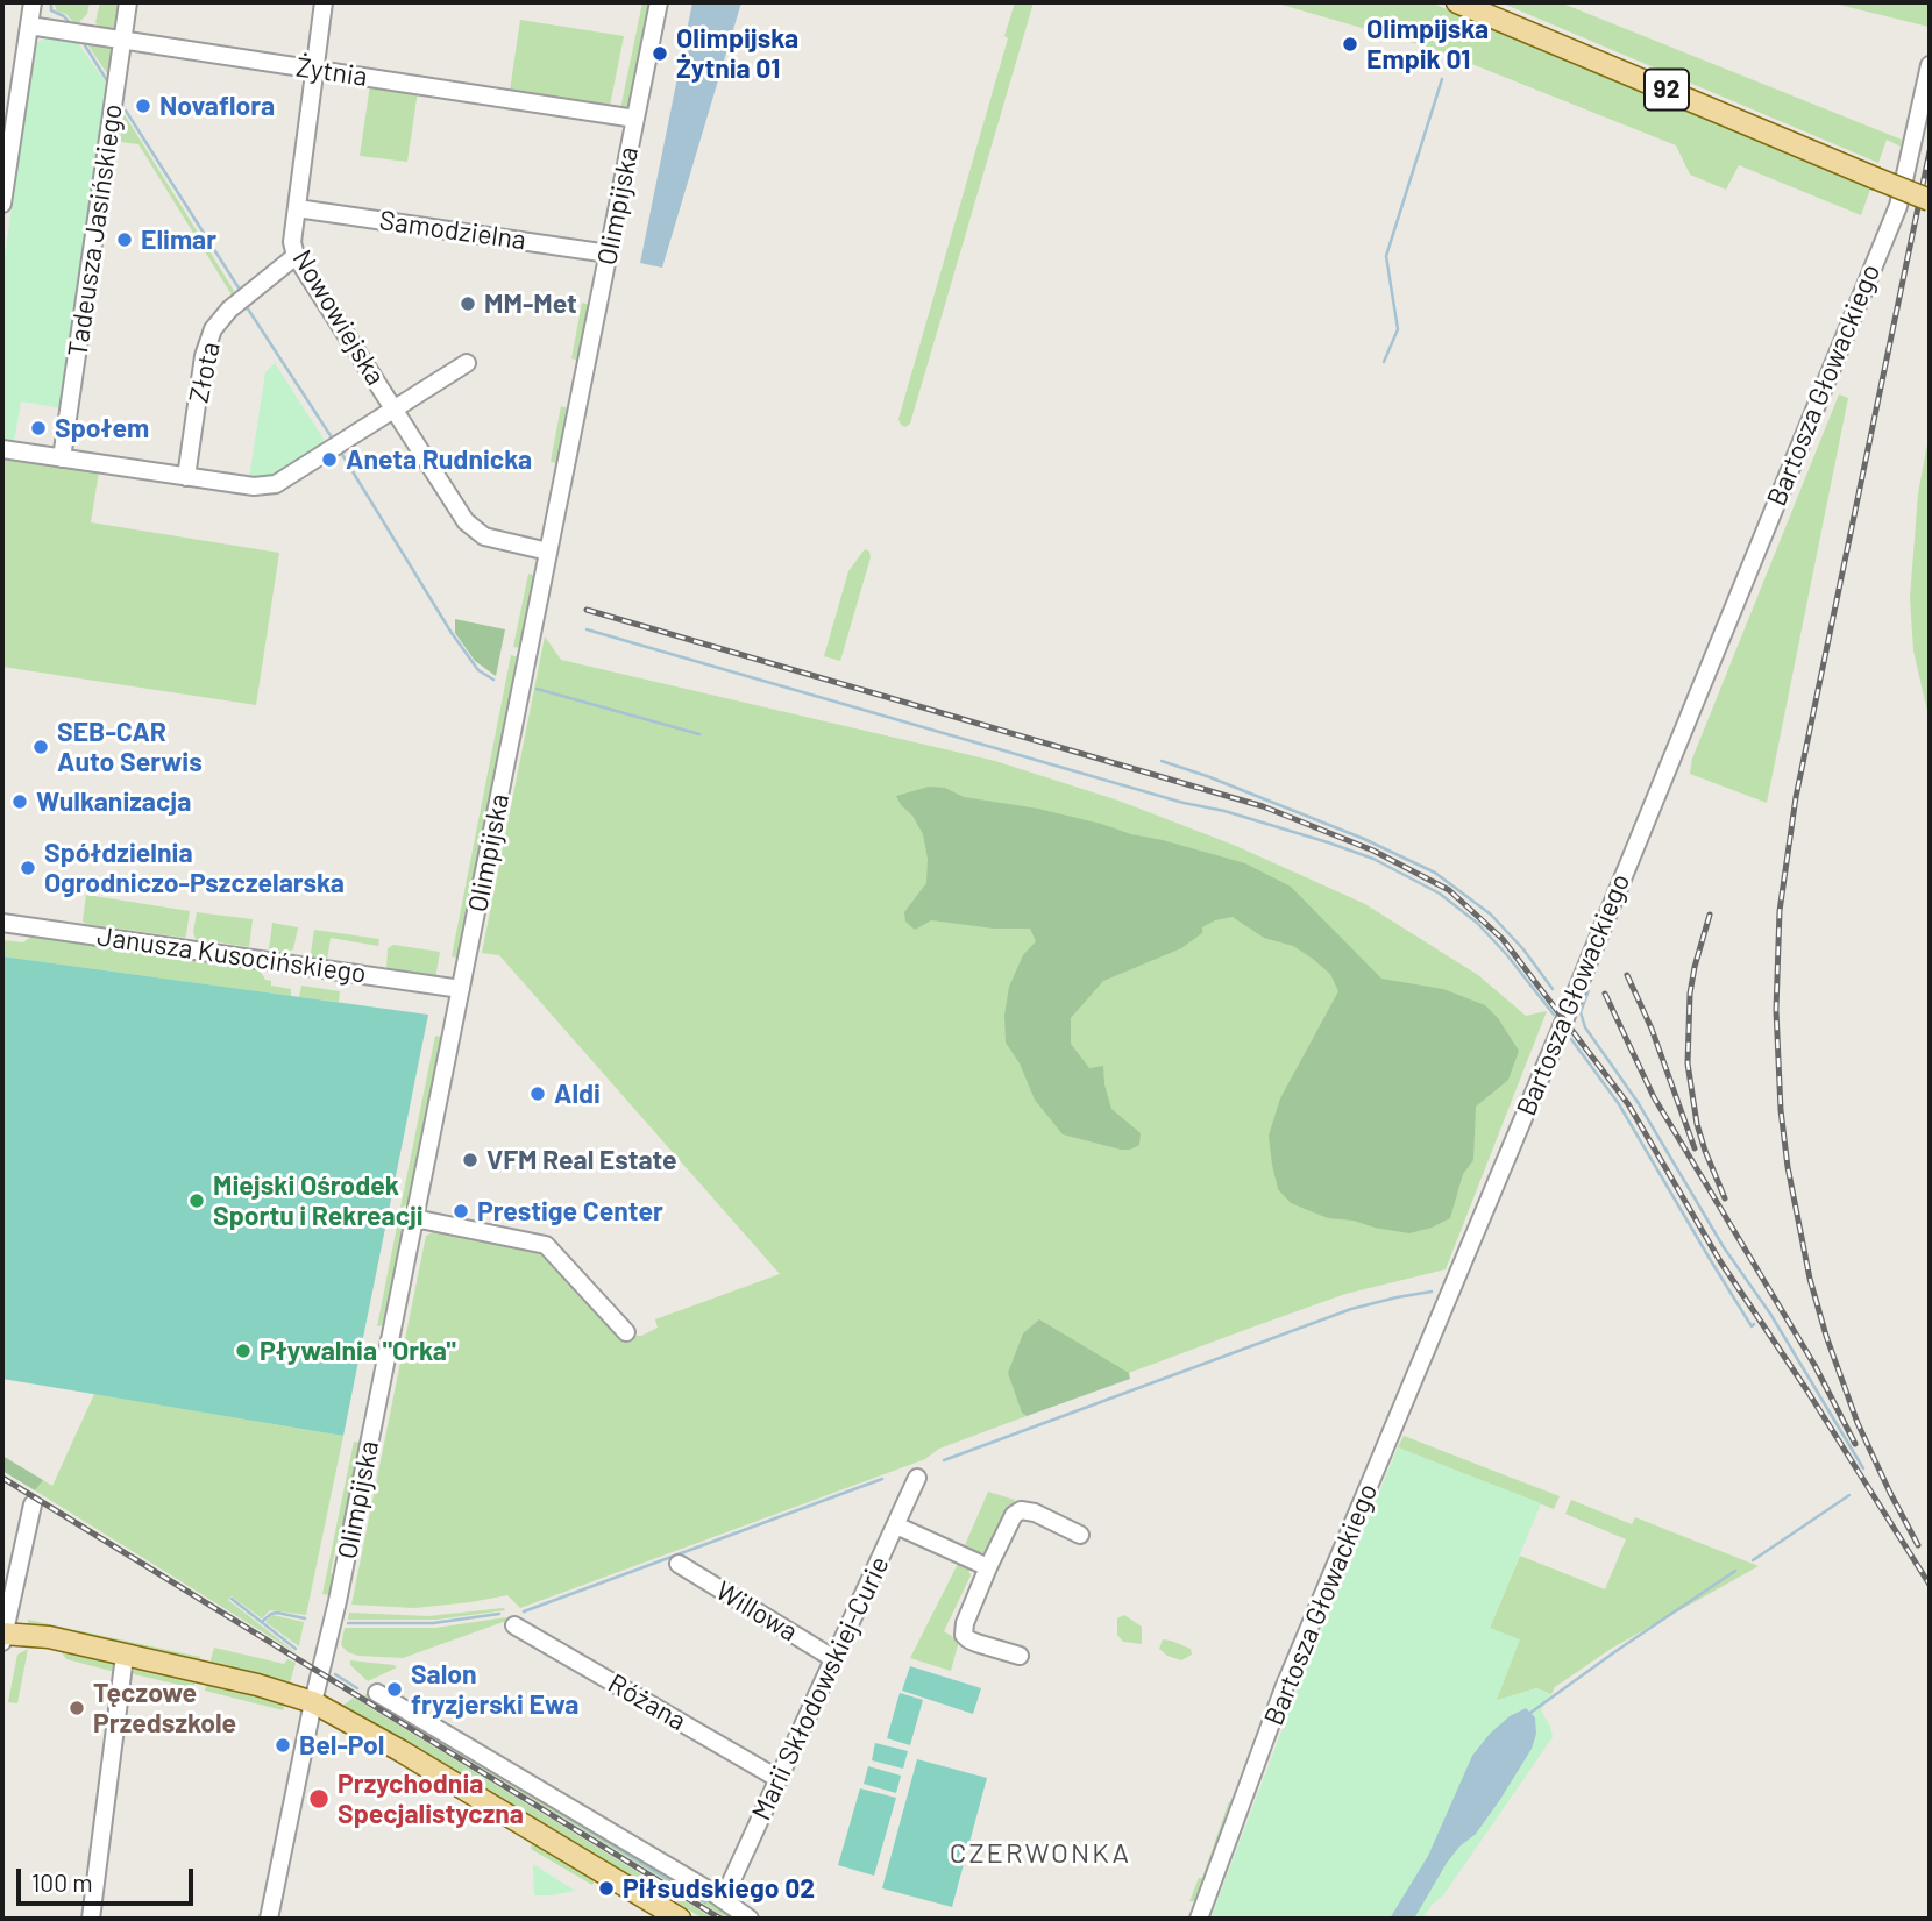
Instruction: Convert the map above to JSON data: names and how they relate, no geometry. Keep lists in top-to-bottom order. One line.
{"streets":{"main road":["92"],"street":["Żytnia","Olimpijska","Tadeusza Jasińskiego","Samodzielna","Nowowiejska","Złota","Bartosza Głowackiego","Janusza Kusocińskiego","Willowa","Marii Skłodowskiej-Curie","Różana"]},"crossings":[["Żytnia","Olimpijska"],["Żytnia","Tadeusza Jasińskiego"],["Żytnia","Nowowiejska"],["Olimpijska","Samodzielna"],["Olimpijska","Nowowiejska"],["Olimpijska","Janusza Kusocińskiego"],["Samodzielna","Nowowiejska"],["Nowowiejska","Złota"],["Willowa","Marii Skłodowskiej-Curie"],["Marii Skłodowskiej-Curie","Różana"]],"districts":["CZERWONKA"],"places":["Olimpijska Empik 01","Olimpijska Żytnia 01","Novaflora","Elimar","MM-Met","Społem","Aneta Rudnicka","SEB-CAR Auto Serwis","Wulkanizacja","Spółdzielnia Ogrodniczo-Pszczelarska","Aldi","VFM Real Estate","Miejski Ośrodek Sportu i Rekreacji","Prestige Center","Pływalnia \"Orka\"","Salon fryzjerski Ewa","Tęczowe Przedszkole","Bel-Pol","Przychodnia Specjalistyczna","Piłsudskiego 02"],"scale_bar":"100 m"}
